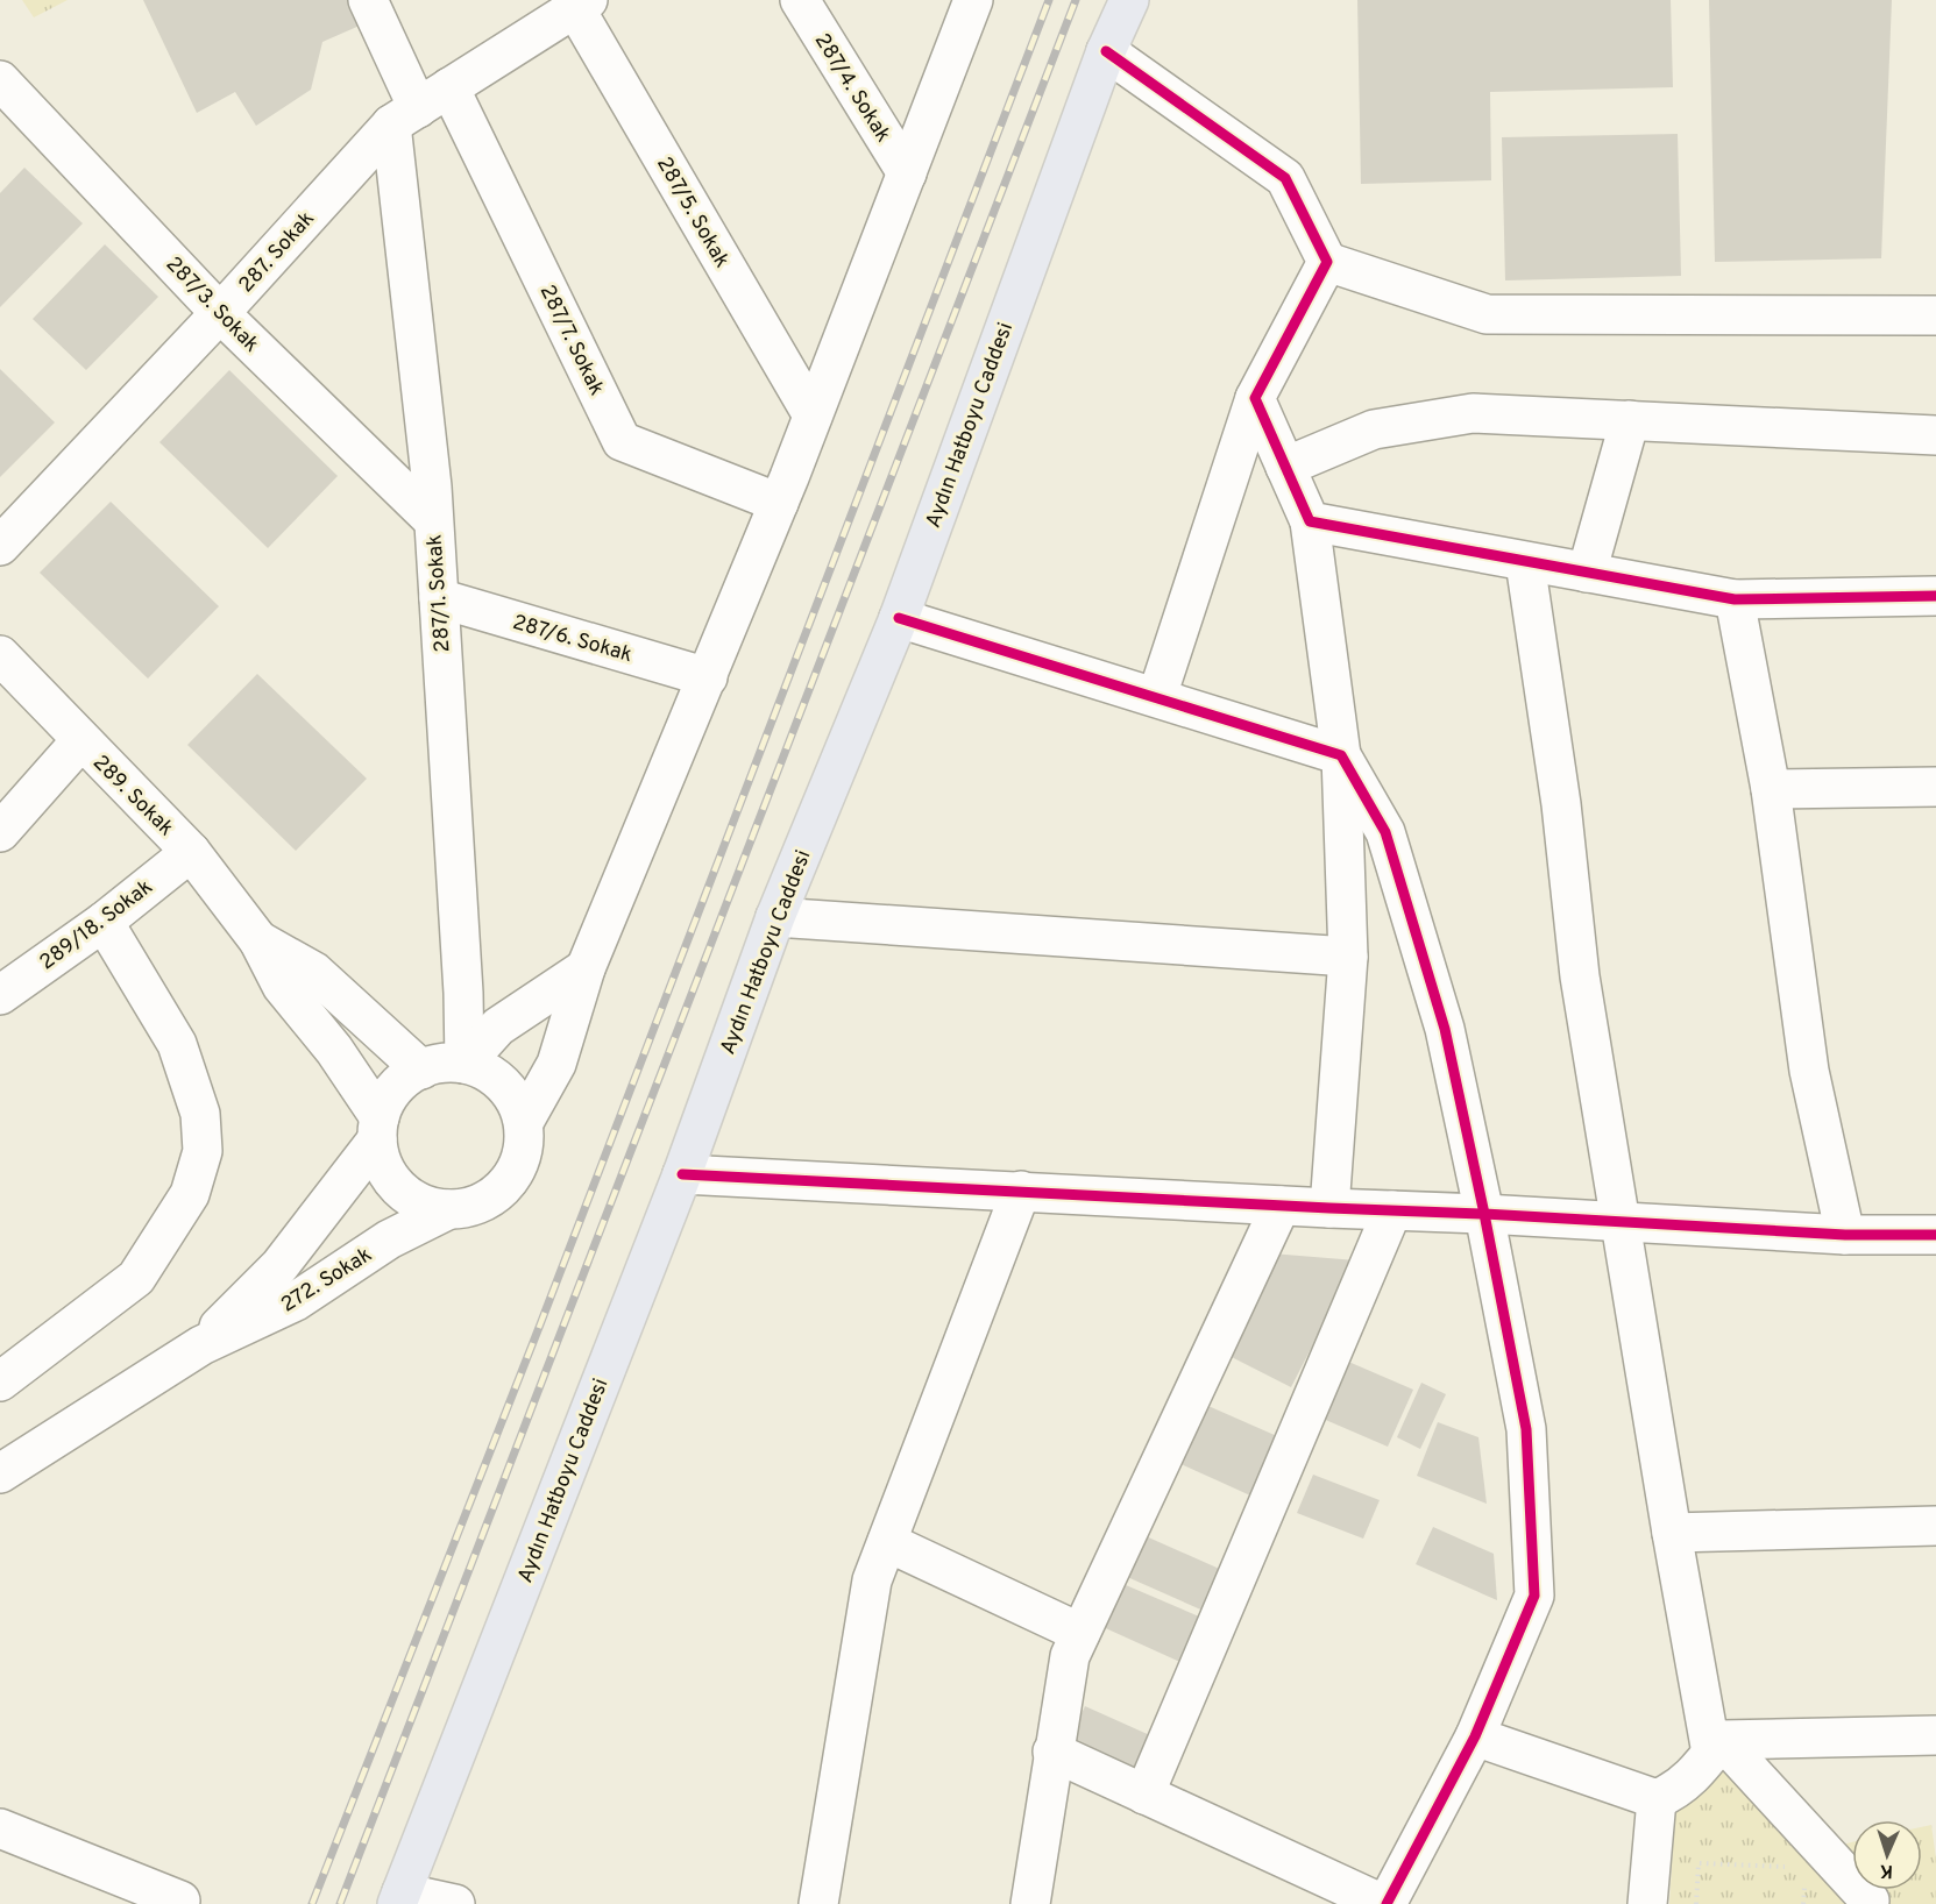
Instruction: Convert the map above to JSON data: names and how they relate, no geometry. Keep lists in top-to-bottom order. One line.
{"streets":{"main road":["Aydın Hatboyu Caddesi"],"street":["287/4. Sokak","287/5. Sokak","287. Sokak","287/3. Sokak","287/7. Sokak","287/1. Sokak","287/6. Sokak","289. Sokak","289/18. Sokak","272. Sokak"]},"crossings":[["287/5. Sokak","287. Sokak"],["287. Sokak","287/3. Sokak"],["287. Sokak","287/7. Sokak"],["287. Sokak","287/1. Sokak"],["287/3. Sokak","287/1. Sokak"],["287/1. Sokak","287/6. Sokak"],["287/1. Sokak","272. Sokak"],["289. Sokak","289/18. Sokak"]],"north":"bottom"}
